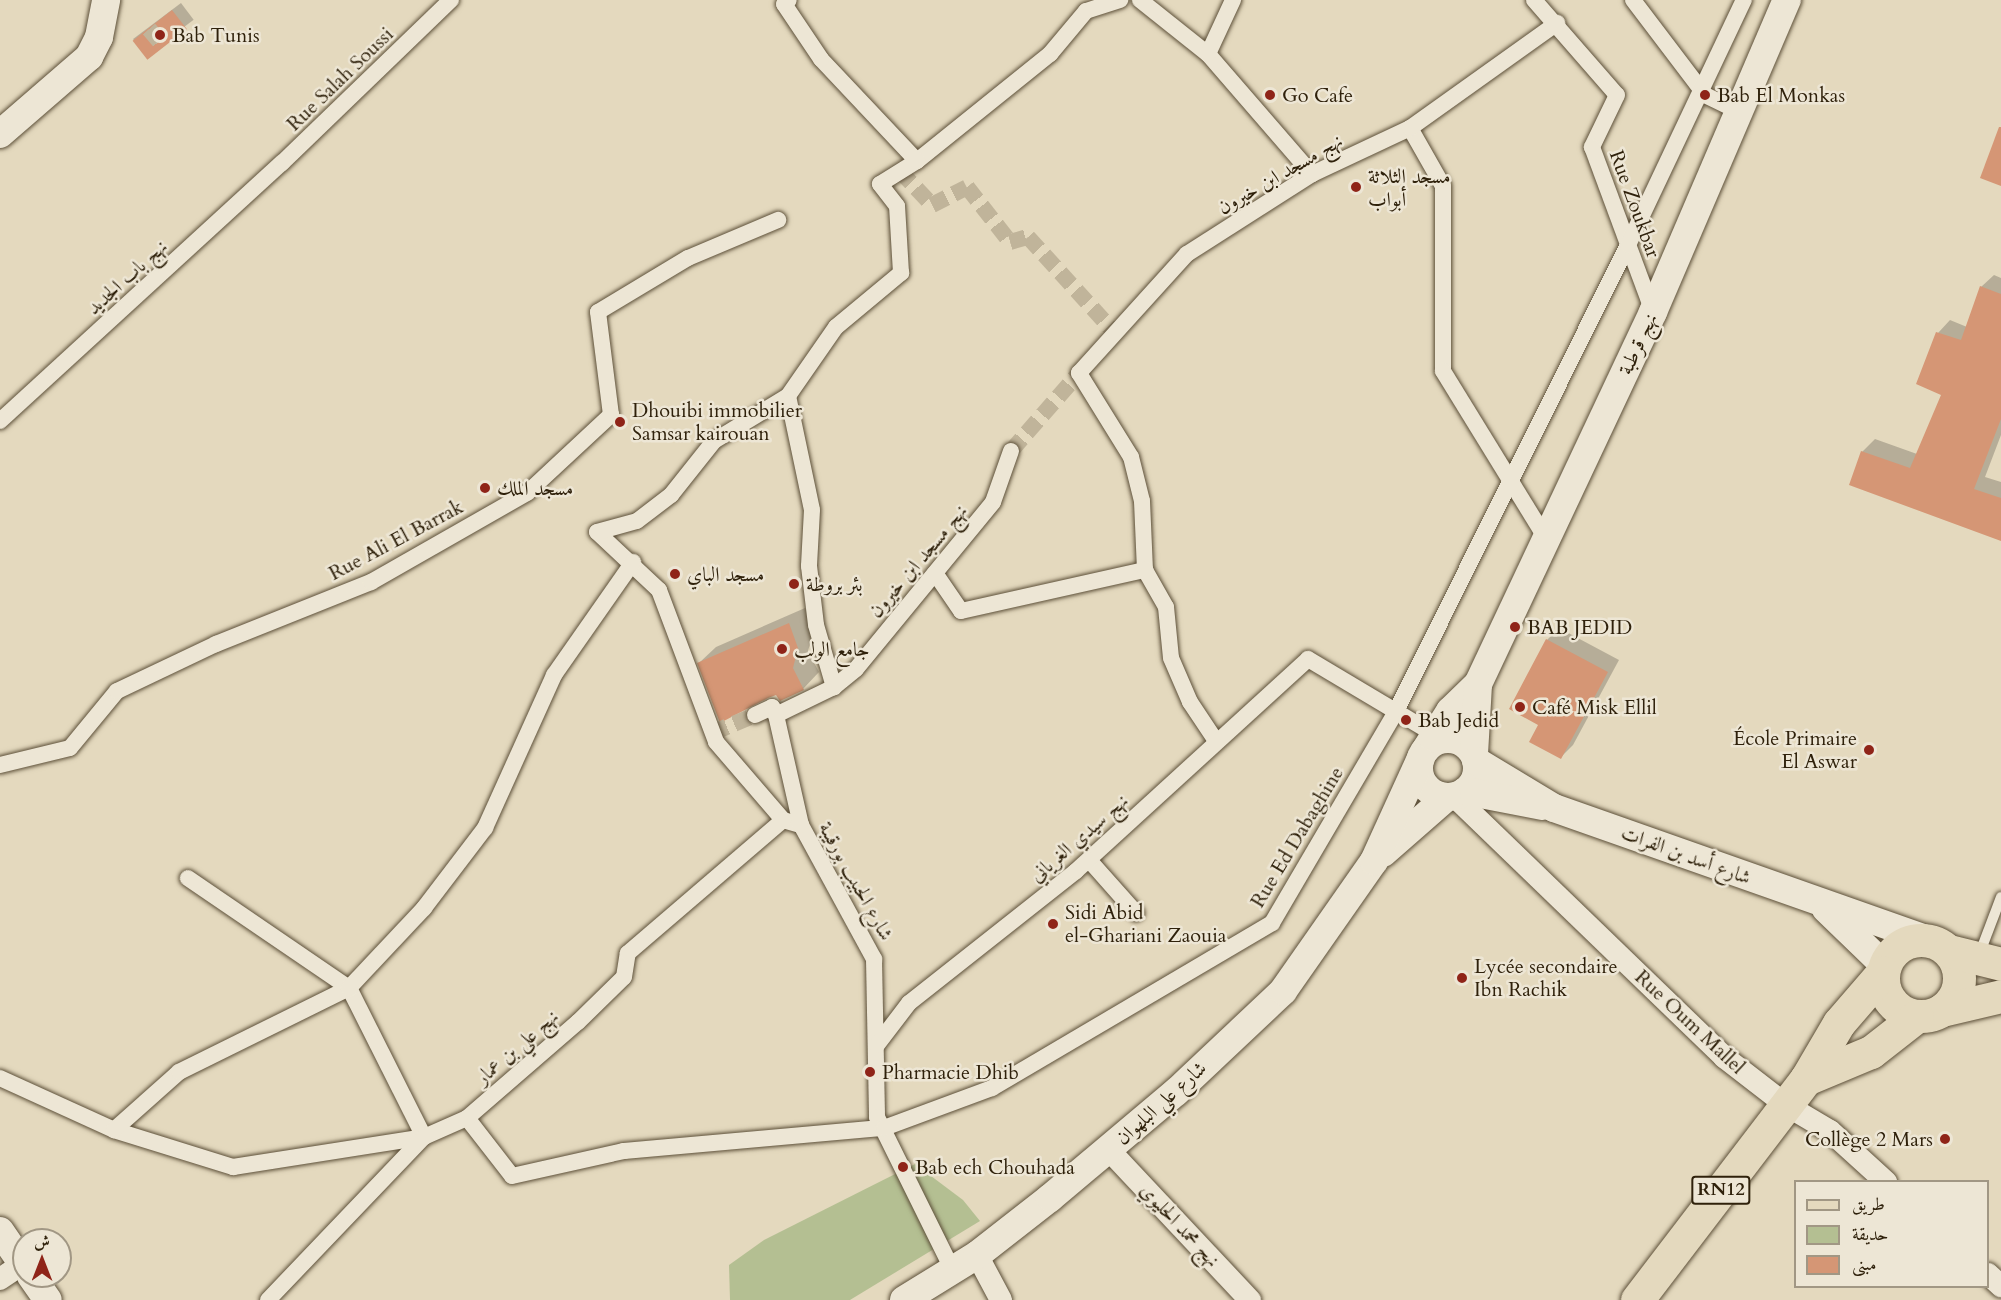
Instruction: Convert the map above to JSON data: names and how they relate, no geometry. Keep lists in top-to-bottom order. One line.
{"streets":{"main road":["RN12"],"street":["Rue Salah Soussi","نهج مسجد ابن خيرون","Rue Zoukbar","نهج باب الجديد","نهج قرطبة","Rue Ali El Barrak","Rue Ed Dabaghine","نهج سيدي الغرياني","شارع أسد بن الفرات","شارع الحبيب بورقيبة","Rue Oum Mallel","نهج علي بن عمار","شارع علي البلهوان","نهج محمد الحليوي"]},"crossings":[["Rue Salah Soussi","نهج باب الجديد"],["نهج مسجد ابن خيرون","Rue Zoukbar"],["Rue Zoukbar","نهج قرطبة"],["Rue Zoukbar","Rue Ed Dabaghine"],["Rue Ed Dabaghine","نهج سيدي الغرياني"],["Rue Ed Dabaghine","شارع الحبيب بورقيبة"],["Rue Ed Dabaghine","نهج علي بن عمار"],["نهج سيدي الغرياني","شارع الحبيب بورقيبة"],["شارع الحبيب بورقيبة","نهج علي بن عمار"],["شارع الحبيب بورقيبة","شارع علي البلهوان"],["Rue Oum Mallel","RN12"],["شارع علي البلهوان","نهج محمد الحليوي"]],"places":["Bab Tunis","Go Cafe","Bab El Monkas","مسجد الثلاثة أبواب","Dhouibi immobilier Samsar kairouan","مسجد الملك","مسجد الباي","بئر بروطة","BAB JEDID","جامع الولب","Café Misk Ellil","Bab Jedid","École Primaire El Aswar","Sidi Abid el-Ghariani Zaouia","Lycée secondaire Ibn Rachik","Pharmacie Dhib","Collège 2 Mars","Bab ech Chouhada"],"legend":["طريق","حديقة","مبنى"],"north":"top"}
